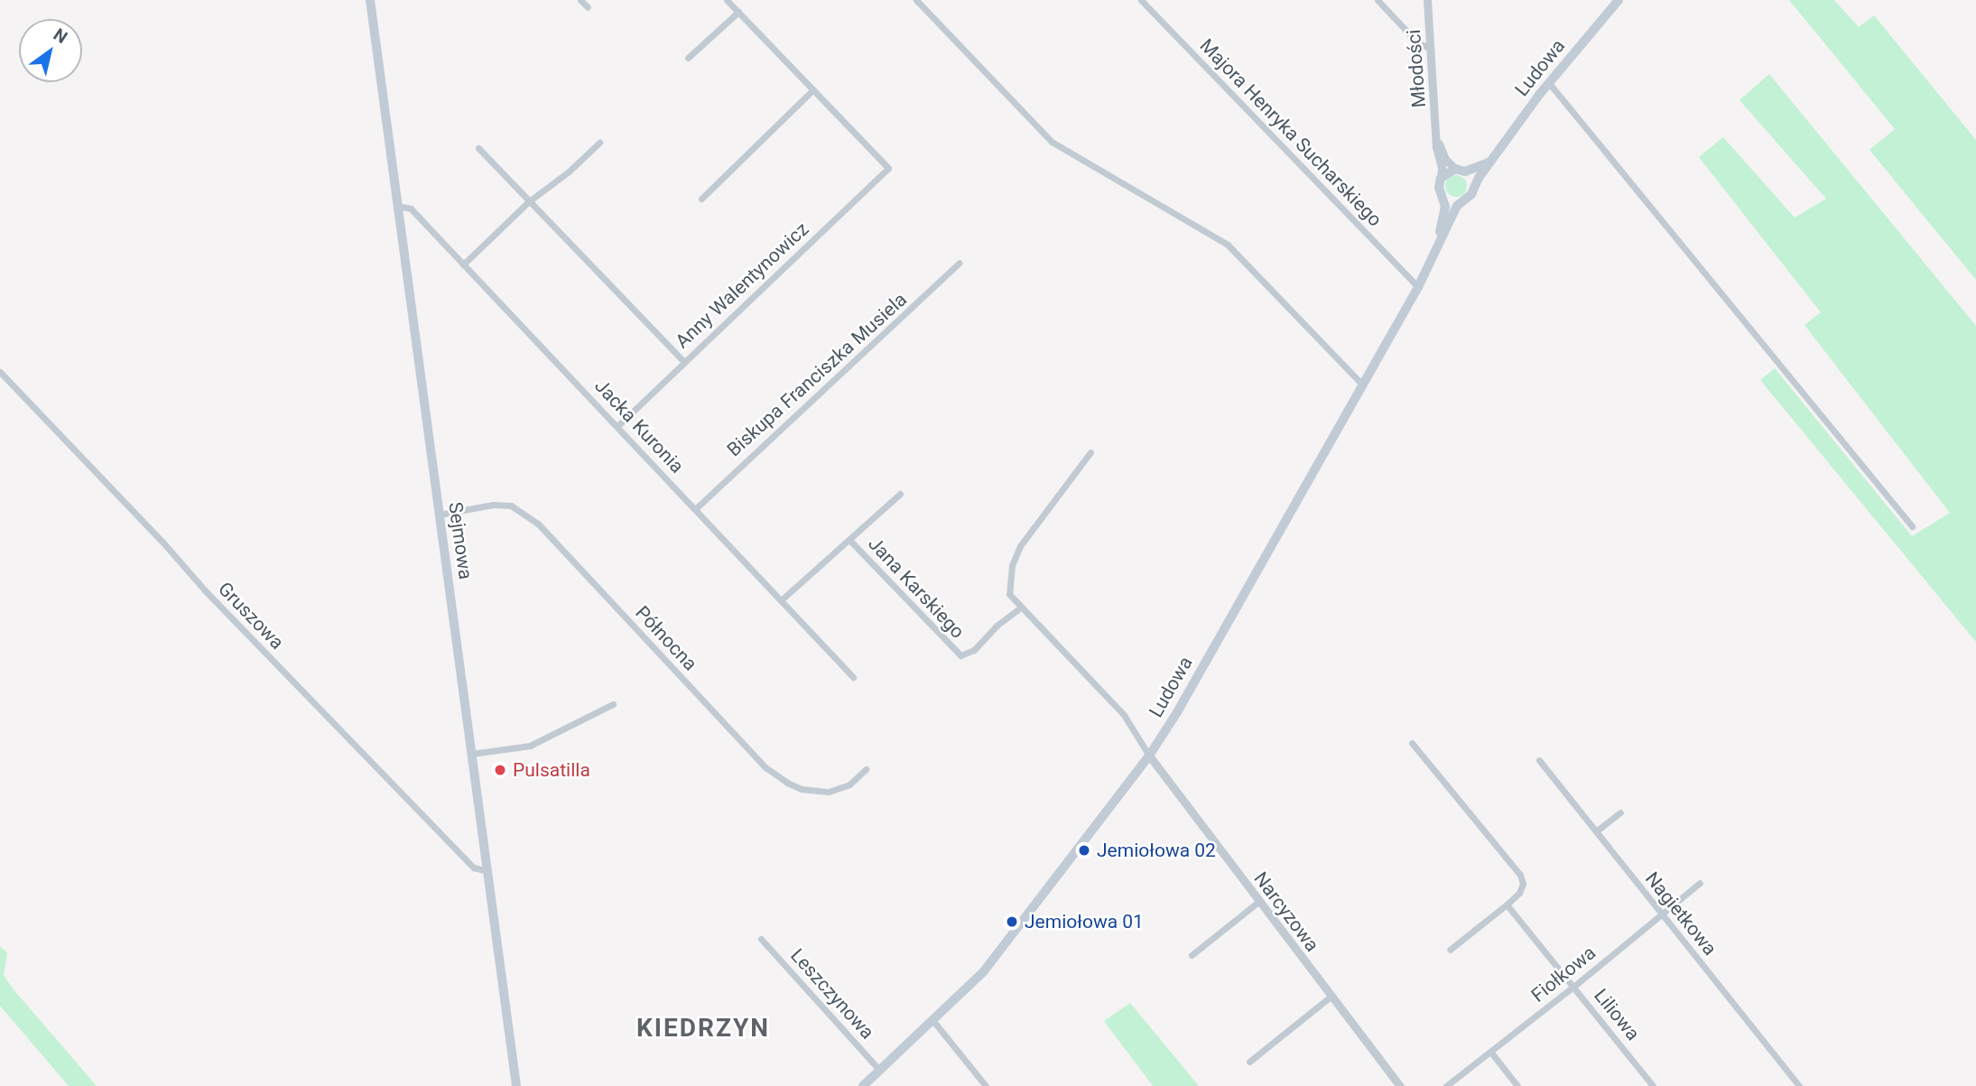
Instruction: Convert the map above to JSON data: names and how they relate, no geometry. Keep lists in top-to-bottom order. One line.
{"streets":{"main road":["Ludowa","Sejmowa"],"street":["Młodości","Majora Henryka Sucharskiego","Anny Walentynowicz","Biskupa Franciszka Musiela","Jacka Kuronia","Jana Karskiego","Gruszowa","Północna","Narcyzowa","Nagietkowa","Fiołkowa","Leszczynowa","Liliowa"]},"crossings":[["Ludowa","Młodości"],["Ludowa","Majora Henryka Sucharskiego"],["Ludowa","Narcyzowa"],["Ludowa","Leszczynowa"],["Anny Walentynowicz","Jacka Kuronia"],["Biskupa Franciszka Musiela","Jacka Kuronia"],["Jacka Kuronia","Sejmowa"],["Sejmowa","Gruszowa"],["Sejmowa","Północna"],["Nagietkowa","Fiołkowa"],["Fiołkowa","Liliowa"]],"districts":["KIEDRZYN"],"places":["Pulsatilla","Jemiołowa 02","Jemiołowa 01"],"north":"top right"}
